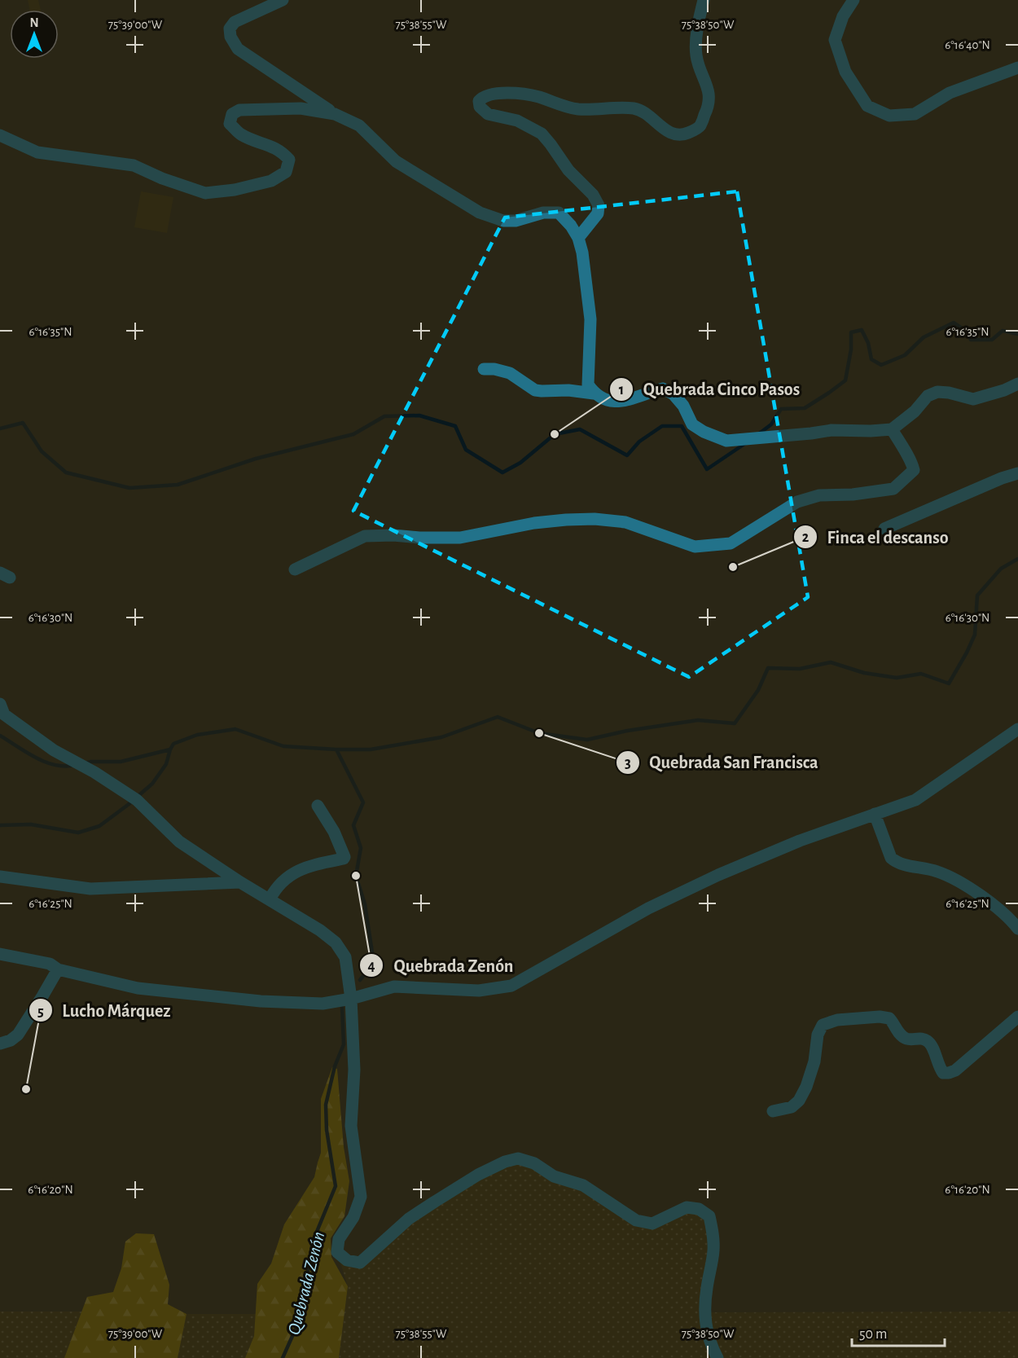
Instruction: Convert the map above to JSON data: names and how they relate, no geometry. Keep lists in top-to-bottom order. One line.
{"water":["Quebrada Zenón"],"places":["Quebrada Cinco Pasos","Finca el descanso","Quebrada San Francisca","Quebrada Zenón","Lucho Márquez"],"scale_bar":"50 m","north":"top","coordinates":["75°39'00\"W","75°38'55\"W","75°38'50\"W","6°16'40\"N","6°16'35\"N","6°16'30\"N","6°16'25\"N","6°16'20\"N"]}
